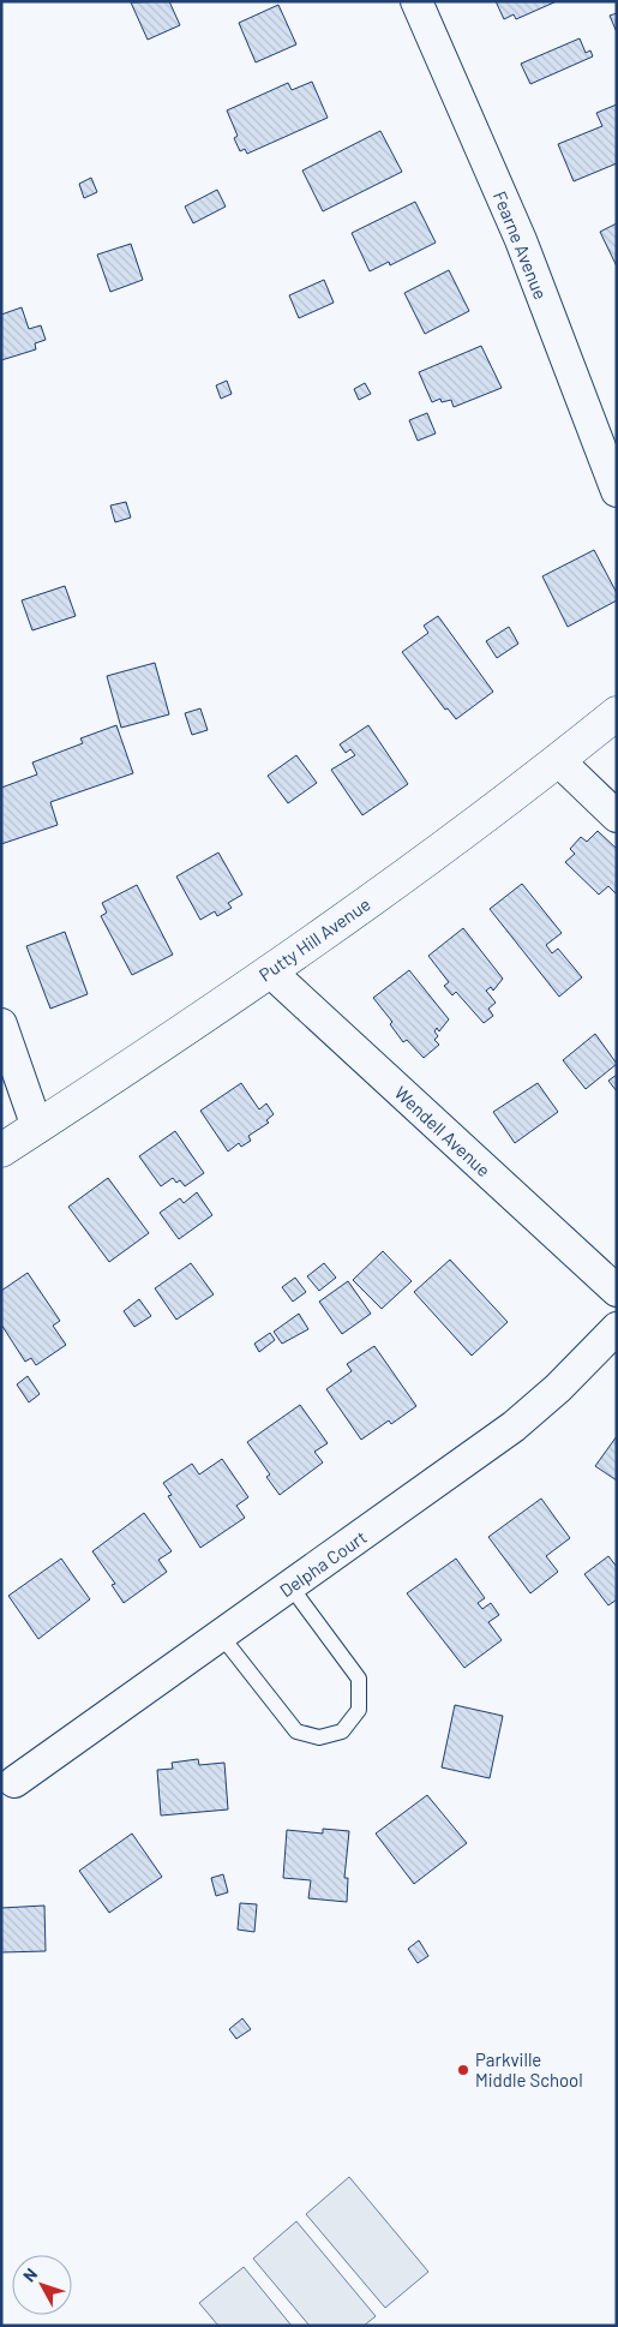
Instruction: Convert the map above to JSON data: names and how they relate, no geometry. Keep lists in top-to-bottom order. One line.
{"streets":{"main road":["Putty Hill Avenue"],"street":["Fearne Avenue","Wendell Avenue","Delpha Court"]},"crossings":[["Putty Hill Avenue","Wendell Avenue"]],"places":["Parkville Middle School"],"north":"top left"}
